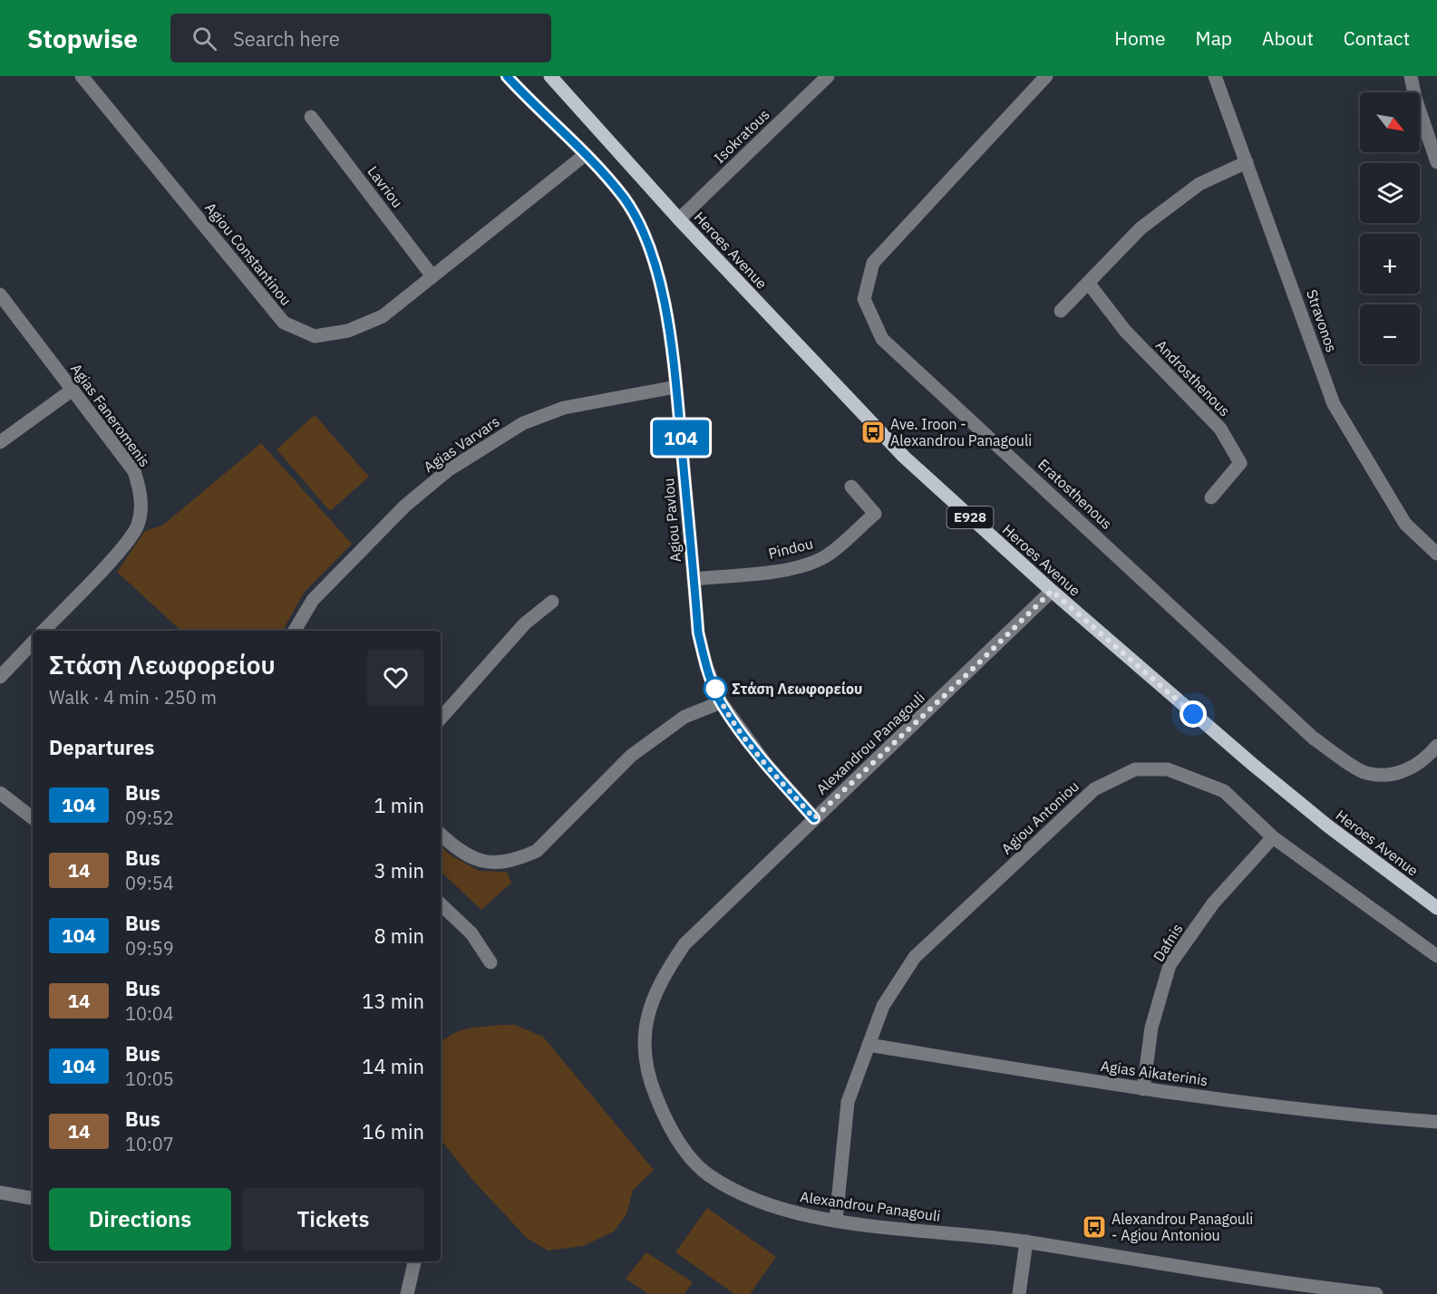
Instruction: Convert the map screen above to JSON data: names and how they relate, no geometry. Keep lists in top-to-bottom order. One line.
{"streets":{"main road":["Heroes Avenue","E928"],"street":["Isokratous","Lavriou","Agiou Constantinou","Stravonos","Androsthenous","Agias Faneromenis","Agias Varvars","Eratosthenous","Agiou Pavlou","Pindou","Alexandrou Panagouli","Agiou Antoniou","Dafnis","Agias Aikaterinis"]},"crossings":[["Isokratous","Heroes Avenue"],["Lavriou","Agiou Constantinou"],["Heroes Avenue","Alexandrou Panagouli"],["Agiou Constantinou","Agiou Pavlou"],["Agias Varvars","Agiou Pavlou"],["Agiou Pavlou","Pindou"],["Agiou Pavlou","Alexandrou Panagouli"],["Alexandrou Panagouli","Agiou Antoniou"],["Agiou Antoniou","Dafnis"],["Agiou Antoniou","Agias Aikaterinis"],["Dafnis","Agias Aikaterinis"]],"places":{"bus stop":["Ave. Iroon - Alexandrou Panagouli","Alexandrou Panagouli - Agiou Antoniou"],"other":["Στάση Λεωφορείου"]},"lines":["bus line 104"],"north":"bottom right","page":{"header":"Stopwise","search":"Search here","nav":["Home","Map","About","Contact"],"on_map":"104","map_buttons":["+","−"],"heading":[["Στάση Λεωφορείου","Walk · 4 min · 250 m"],"Departures"],"list":[{"mark":"104","name":"Bus","note":"09:52","value":"1 min"},{"mark":"14","name":"Bus","note":"09:54","value":"3 min"},{"mark":"104","name":"Bus","note":"09:59","value":"8 min"},{"mark":"14","name":"Bus","note":"10:04","value":"13 min"},{"mark":"104","name":"Bus","note":"10:05","value":"14 min"},{"mark":"14","name":"Bus","note":"10:07","value":"16 min"}],"buttons":["Directions","Tickets"]}}
